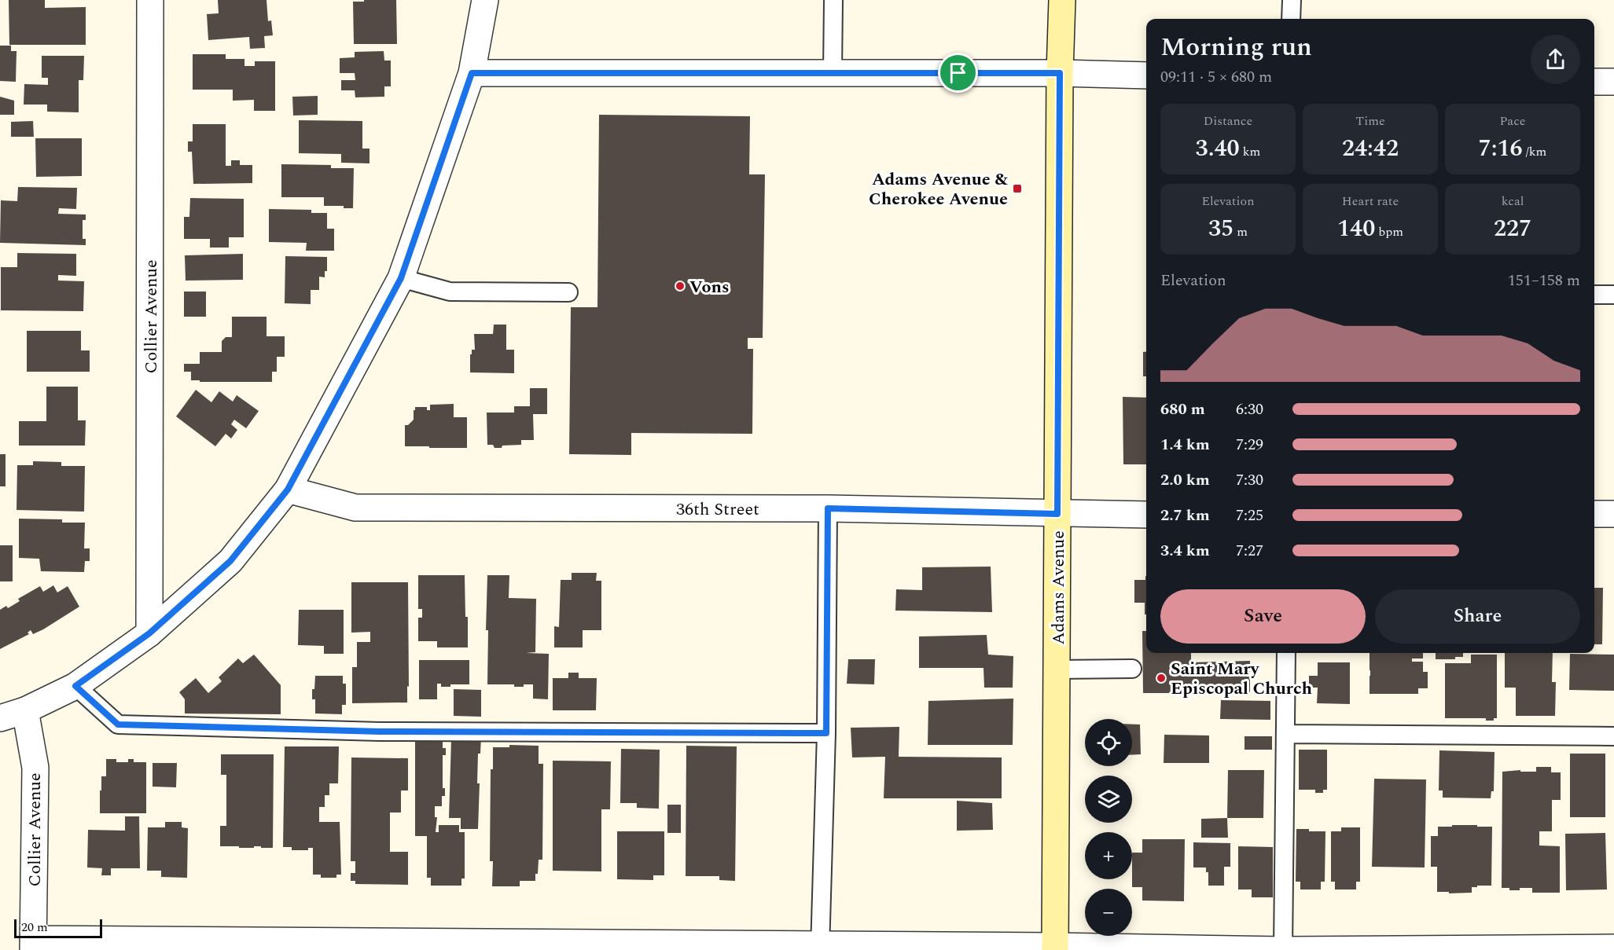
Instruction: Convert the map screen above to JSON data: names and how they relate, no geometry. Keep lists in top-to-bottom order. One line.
{"streets":{"main road":["Adams Avenue"],"street":["Collier Avenue","36th Street"]},"crossings":[["36th Street","Adams Avenue"]],"places":{"transit":["Adams Avenue & Cherokee Avenue"],"other":["Vons","Saint Mary Episcopal Church"]},"scale_bar":"20 m","page":{"heading":["Morning run","09:11 · 5 × 680 m"],"stats":[["Distance","3.40 km"],["Time","24:42"],["Pace","7:16 /km"],["Elevation","35 m"],["Heart rate","140 bpm"],["kcal","227"]],"chart":["Elevation","151–158 m"],"list":[{"name":"680 m","note":"6:30"},{"name":"1.4 km","note":"7:29"},{"name":"2.0 km","note":"7:30"},{"name":"2.7 km","note":"7:25"},{"name":"3.4 km","note":"7:27"}],"buttons":["Save","Share"],"map_buttons":["+","−"],"scale":"20 m"}}
